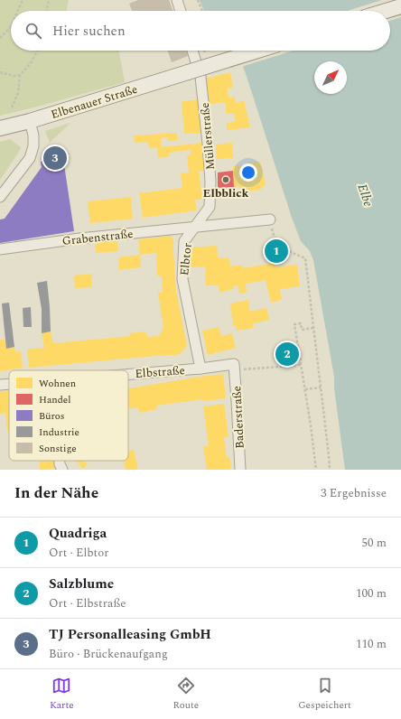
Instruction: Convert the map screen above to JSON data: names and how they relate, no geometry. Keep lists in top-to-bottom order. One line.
{"streets":{"street":["Elbenauer Straße","Müllerstraße","Grabenstraße","Elbtor","Elbstraße","Baderstraße"]},"crossings":[["Müllerstraße","Grabenstraße"],["Müllerstraße","Elbtor"],["Grabenstraße","Elbtor"],["Elbtor","Elbstraße"],["Elbstraße","Baderstraße"]],"water":["Elbe"],"places":["Elbblick"],"legend":["Wohnen","Handel","Büros","Industrie","Sonstige"],"north":"top right","page":{"search":"Hier suchen","pins":["3","1","2"],"heading":["In der Nähe","3 Ergebnisse"],"list":[{"mark":"1","name":"Quadriga","note":"Ort · Elbtor","value":"50 m"},{"mark":"2","name":"Salzblume","note":"Ort · Elbstraße","value":"100 m"},{"mark":"3","name":"TJ Personalleasing GmbH","note":"Büro · Brückenaufgang","value":"110 m"}],"nav":["Karte","Route","Gespeichert"]}}
